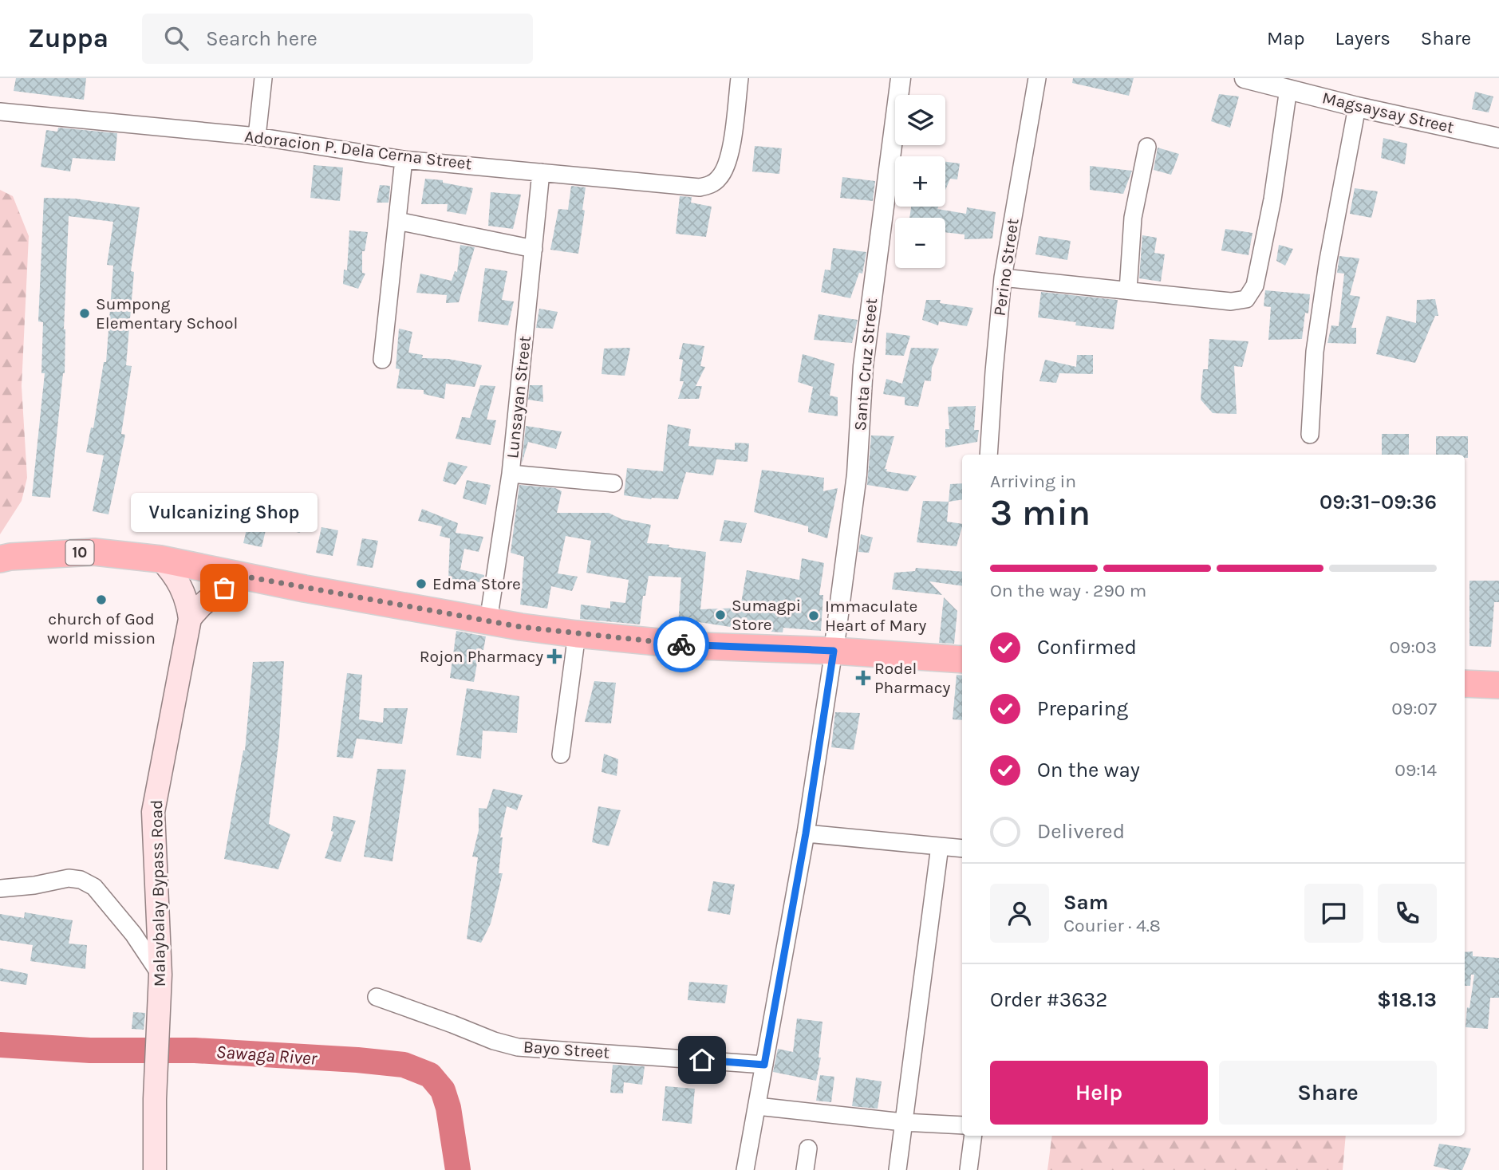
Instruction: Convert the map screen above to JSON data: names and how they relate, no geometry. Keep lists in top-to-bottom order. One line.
{"streets":{"highway":["10"],"main road":["Malaybalay Bypass Road"],"street":["Magsaysay Street","Adoracion P. Dela Cerna Street","Perino Street","Santa Cruz Street","Lunsayan Street","Bayo Street"]},"crossings":[["Adoracion P. Dela Cerna Street","Lunsayan Street"],["Santa Cruz Street","10"],["Lunsayan Street","10"],["10","Malaybalay Bypass Road"]],"water":["Sawaga River"],"places":{"other":["Sumpong Elementary School","Edma Store","Vulcanizing Shop","church of God world mission","Sumagpi Store","Immaculate Heart of Mary"],"health":["Rojon Pharmacy","Rodel Pharmacy"]},"page":{"header":"Zuppa","search":"Search here","nav":["Map","Layers","Share"],"map_buttons":["+","−"],"heading":["3 min","Arriving in","09:31–09:36"],"panel":["Sam","Courier · 4.8","Order #3632","$18.13"],"bubble":"Vulcanizing Shop","bar":"On the way · 290 m","list":[["Confirmed","09:03"],["Preparing","09:07"],["On the way","09:14"],"Delivered"],"buttons":["Help","Share"]}}
